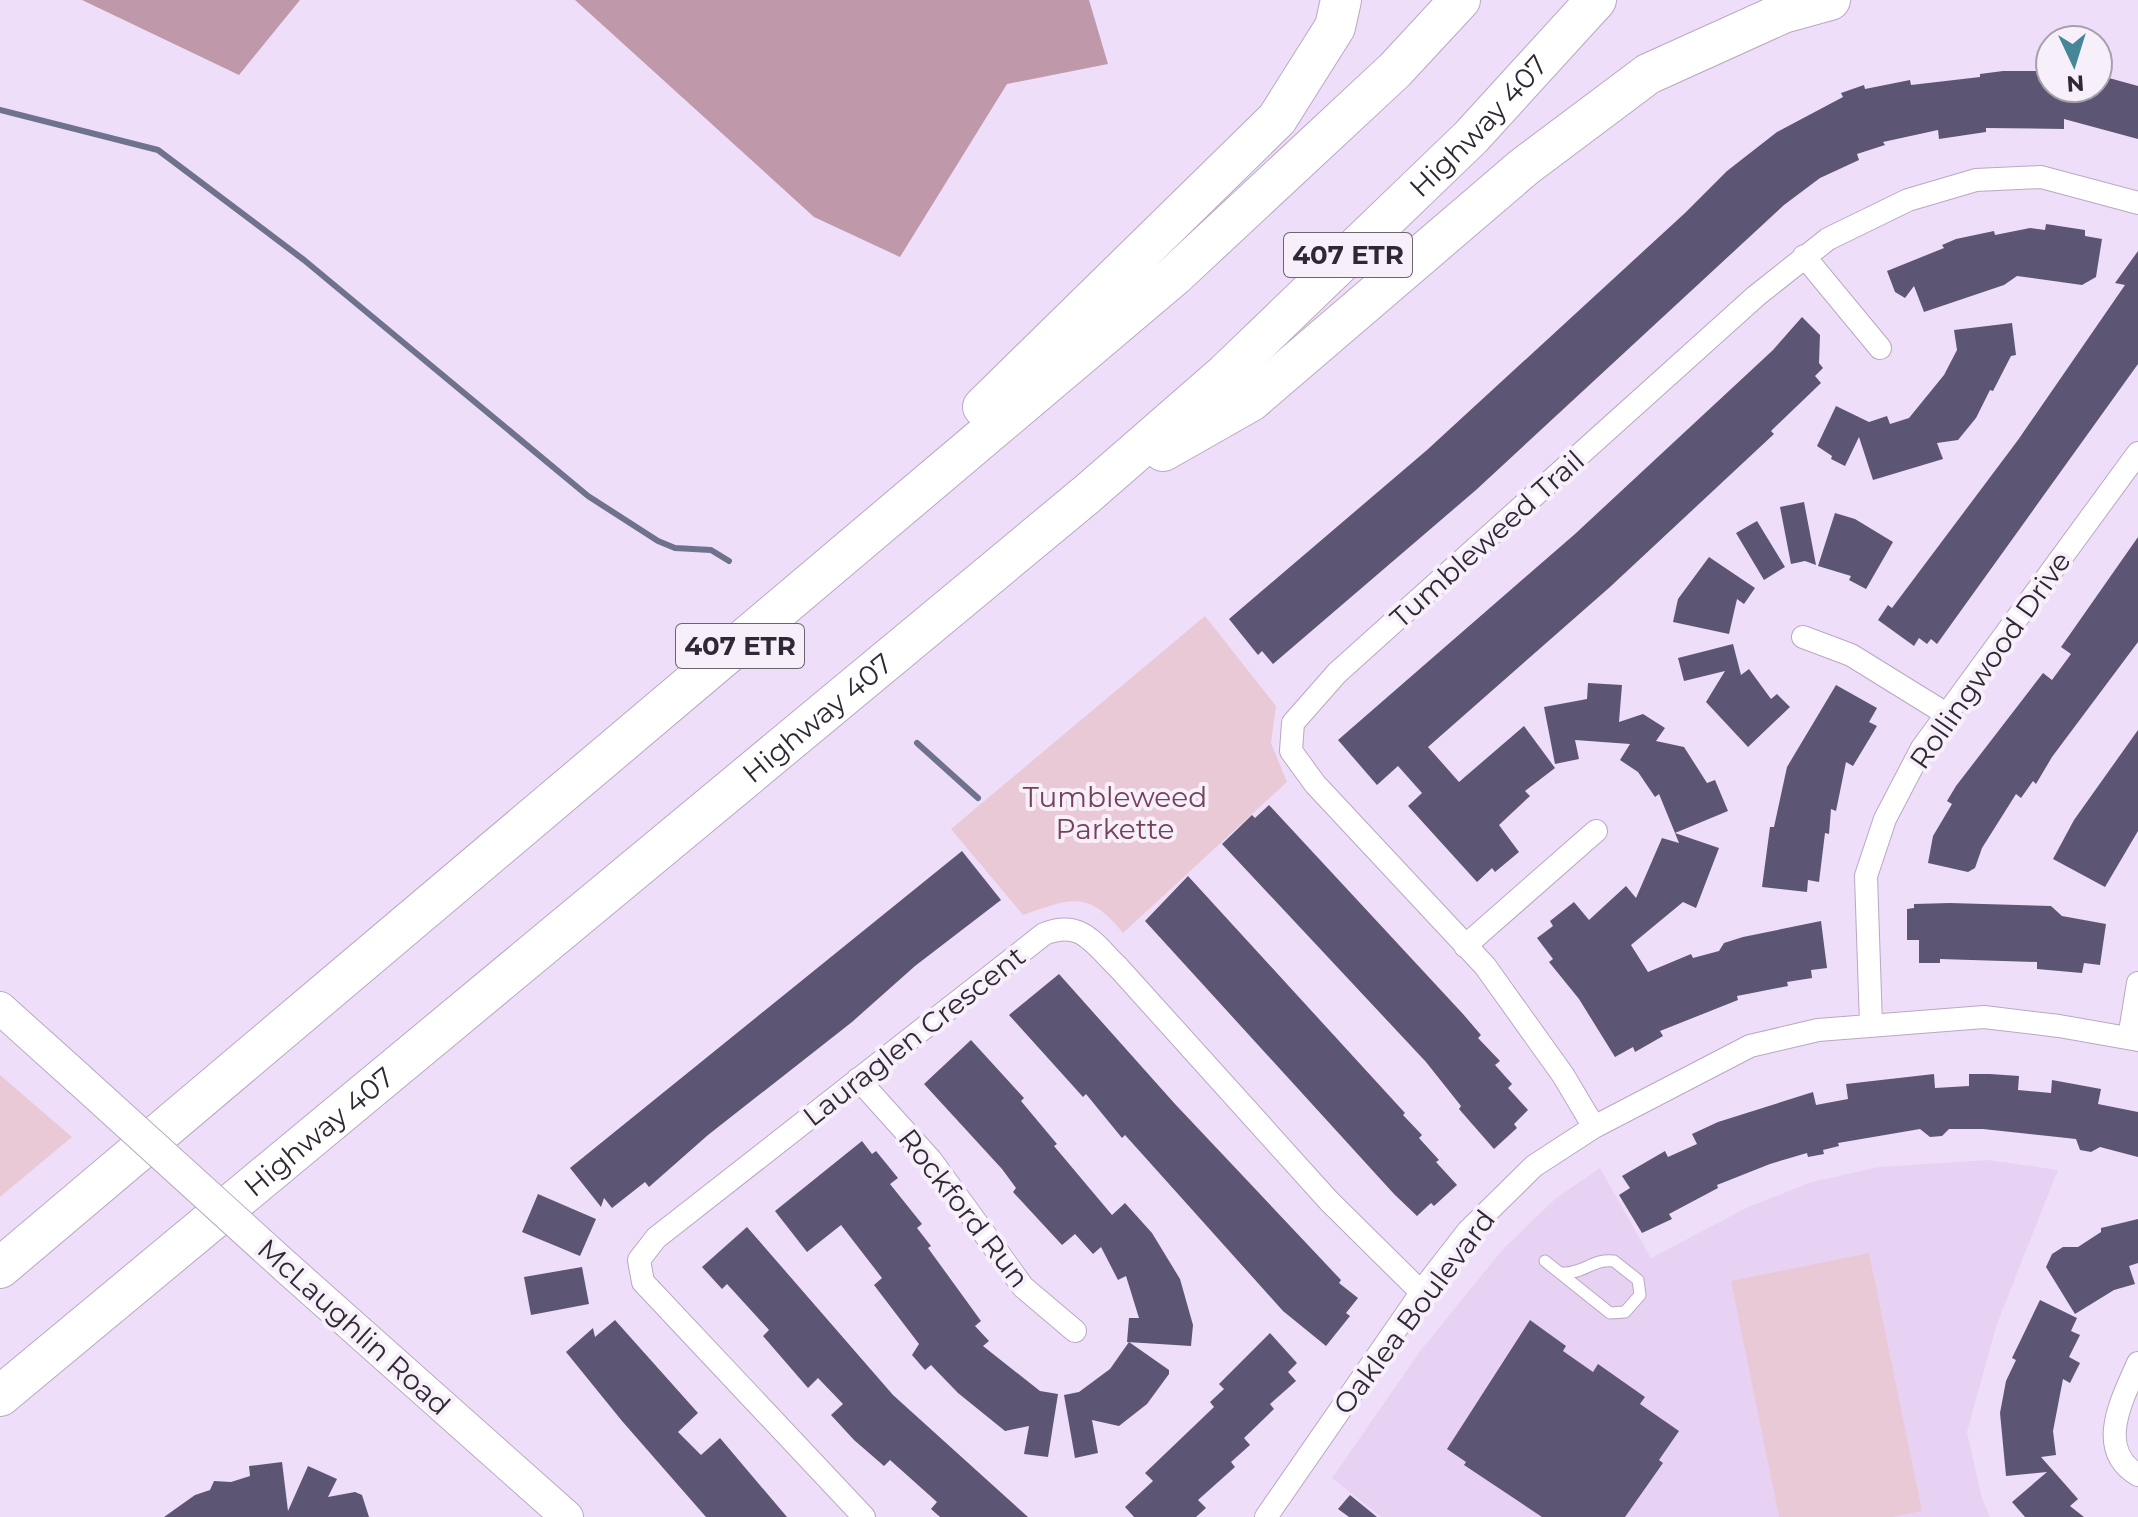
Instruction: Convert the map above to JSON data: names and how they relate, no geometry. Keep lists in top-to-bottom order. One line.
{"streets":{"highway":["Highway 407","407 ETR"],"street":["Tumbleweed Trail","Rollingwood Drive","Lauraglen Crescent","Rockford Run","Oaklea Boulevard","McLaughlin Road"]},"crossings":[["Tumbleweed Trail","Oaklea Boulevard"],["Rollingwood Drive","Oaklea Boulevard"],["Lauraglen Crescent","Rockford Run"],["Lauraglen Crescent","Oaklea Boulevard"]],"parks":["Tumbleweed Parkette"],"north":"bottom"}
